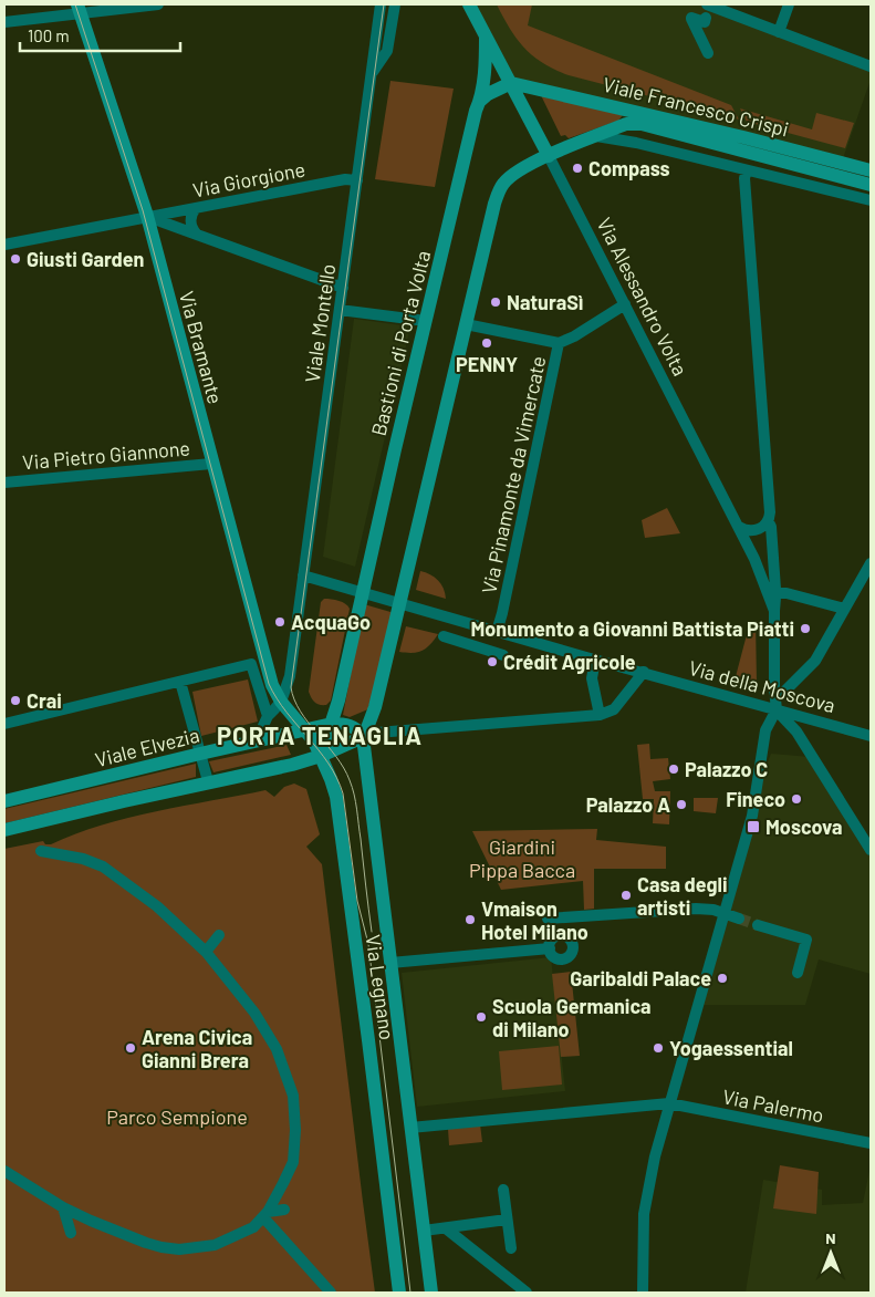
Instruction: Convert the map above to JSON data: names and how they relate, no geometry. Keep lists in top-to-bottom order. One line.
{"streets":{"main road":["Viale Francesco Crispi","Via Alessandro Volta","Bastioni di Porta Volta","Via Bramante","Viale Elvezia","Via Legnano"],"street":["Via Giorgione","Viale Montello","Via Pietro Giannone","Via Pinamonte da Vimercate","Via della Moscova","Via Palermo"]},"crossings":[["Viale Francesco Crispi","Via Alessandro Volta"],["Via Giorgione","Viale Montello"],["Via Giorgione","Via Bramante"],["Via Alessandro Volta","Bastioni di Porta Volta"],["Viale Montello","Via Bramante"],["Viale Montello","Via della Moscova"],["Viale Montello","Via Legnano"],["Bastioni di Porta Volta","Via della Moscova"],["Bastioni di Porta Volta","Viale Elvezia"],["Bastioni di Porta Volta","Via Legnano"],["Via Bramante","Via Pietro Giannone"],["Via Bramante","Via Legnano"],["Via Pinamonte da Vimercate","Via della Moscova"],["Viale Elvezia","Via Legnano"],["Via Legnano","Via Palermo"]],"districts":["PORTA TENAGLIA"],"parks":["Giardini Pippa Bacca","Parco Sempione"],"places":{"other":["Compass","Giusti Garden","NaturaSì","PENNY","AcquaGo","Monumento a Giovanni Battista Piatti","Crédit Agricole","Crai","Palazzo C","Fineco","Palazzo A","Casa degli artisti","Vmaison Hotel Milano","Garibaldi Palace","Scuola Germanica di Milano","Arena Civica Gianni Brera","Yogaessential"],"transit":["Moscova"]},"scale_bar":"100 m","north":"top"}
